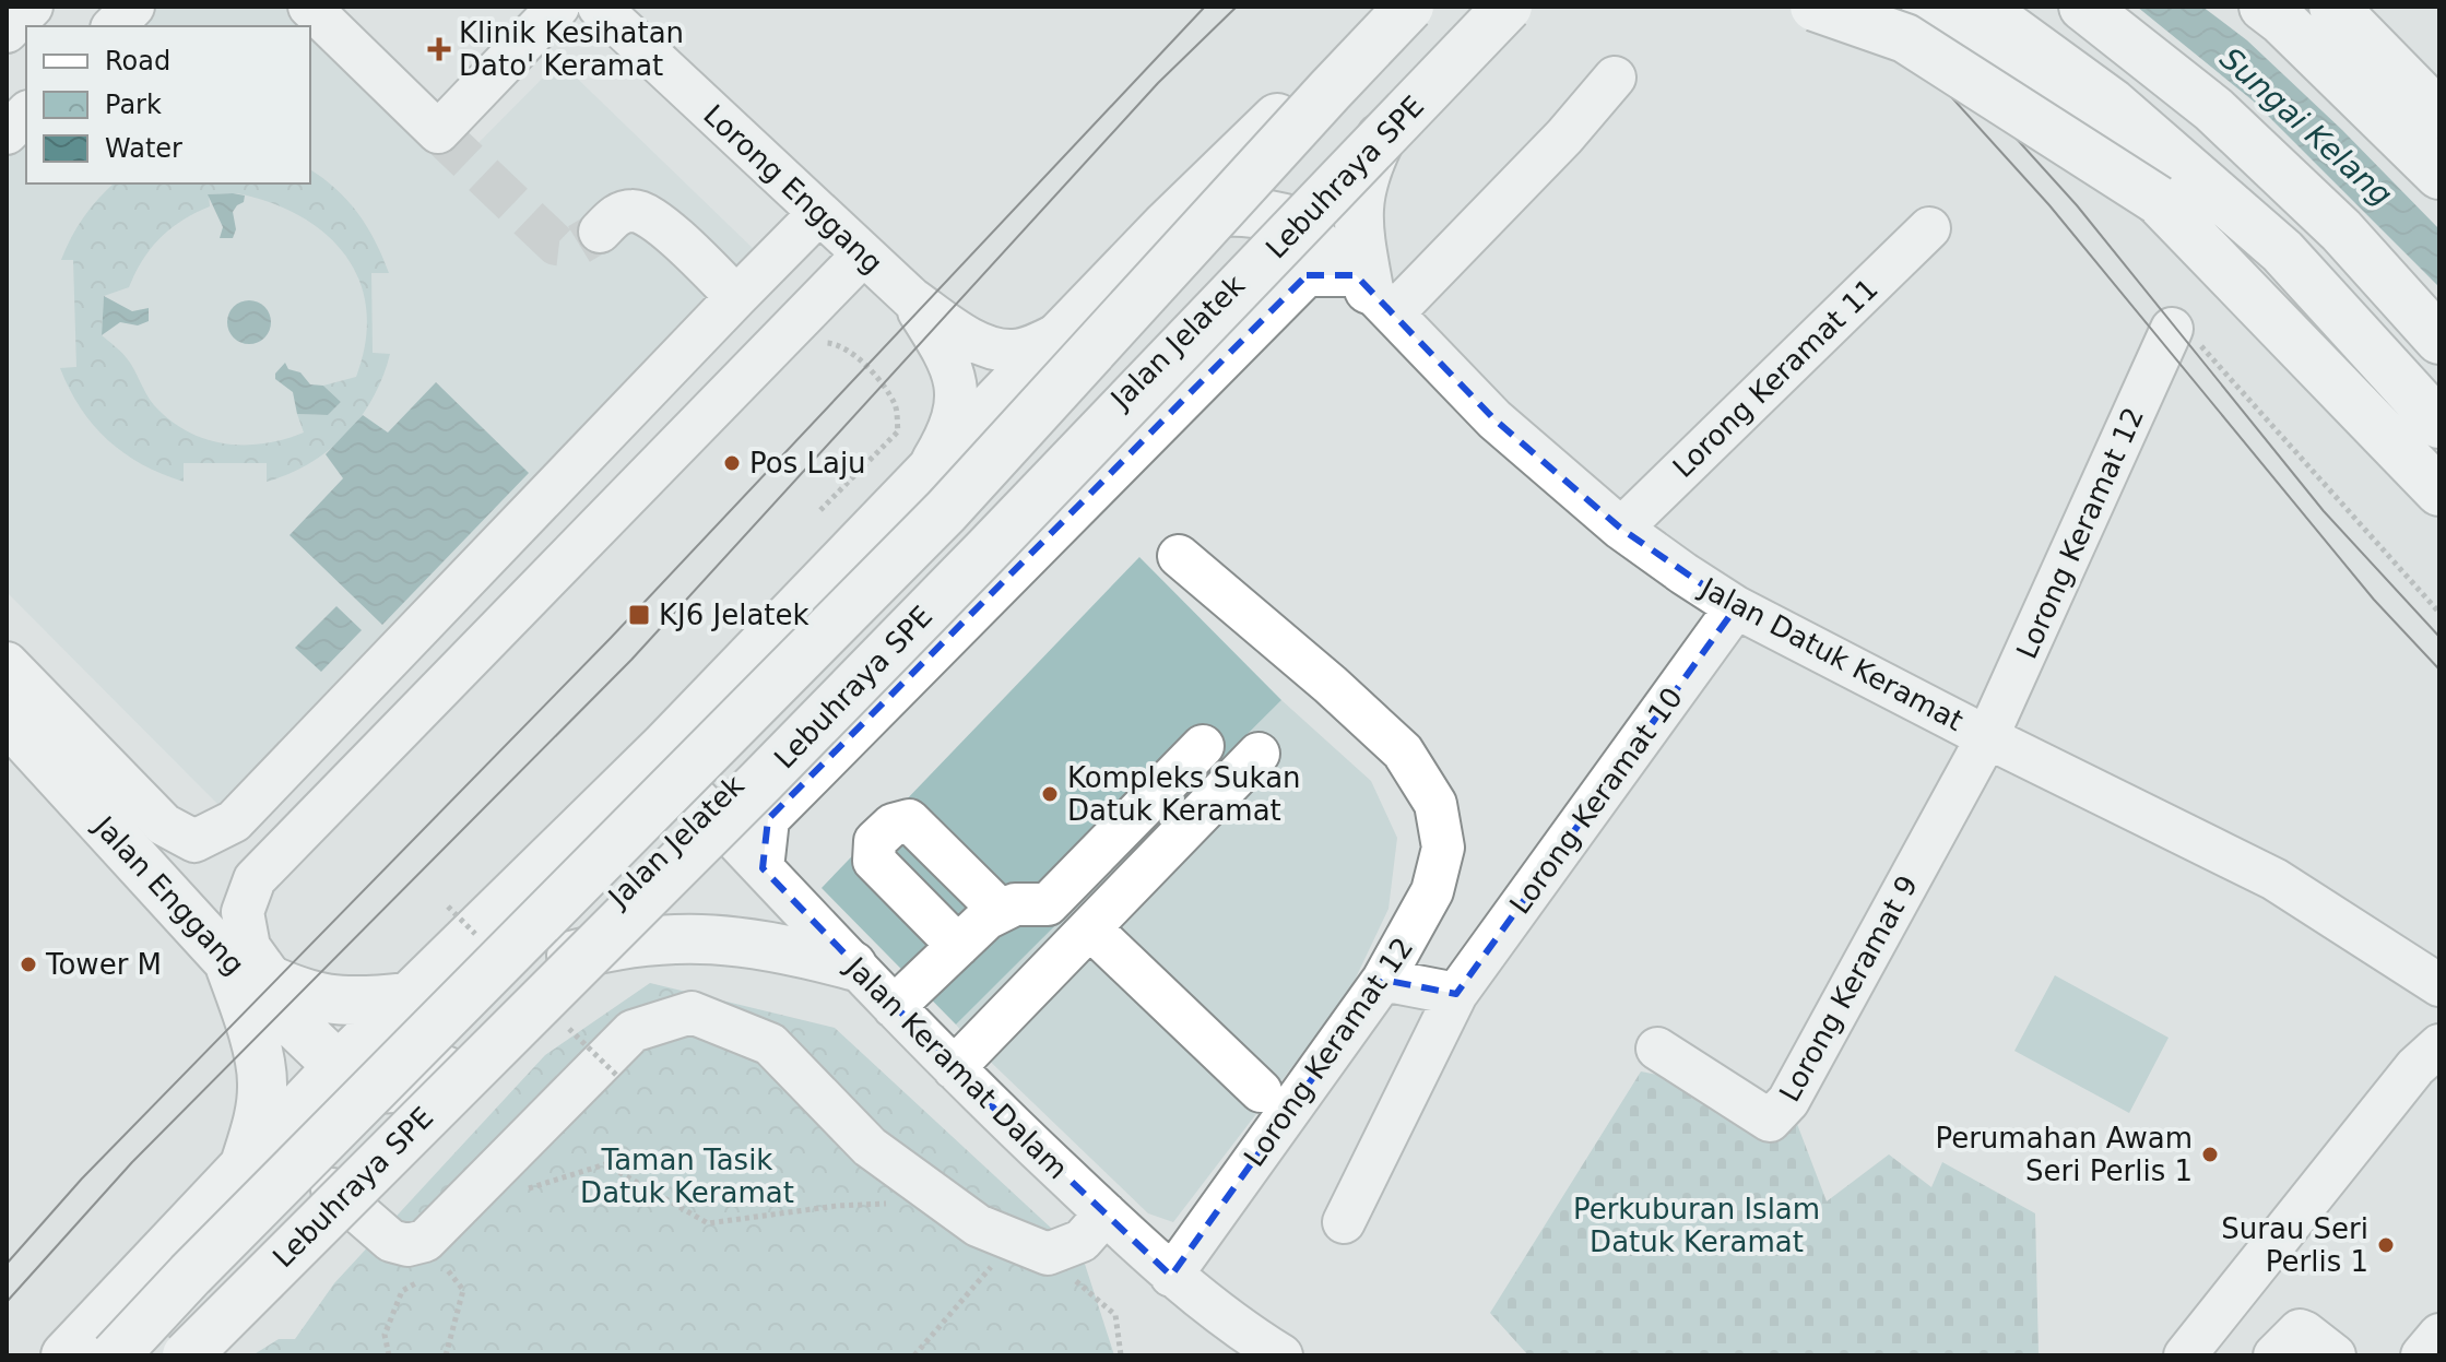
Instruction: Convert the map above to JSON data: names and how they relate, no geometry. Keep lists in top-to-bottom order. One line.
{"streets":{"main road":["Lebuhraya SPE","Jalan Jelatek","Jalan Enggang"],"street":["Lorong Enggang","Lorong Keramat 11","Lorong Keramat 12","Jalan Datuk Keramat","Lorong Keramat 10","Lorong Keramat 9","Jalan Keramat Dalam"]},"crossings":[["Lebuhraya SPE","Jalan Jelatek"],["Jalan Jelatek","Jalan Datuk Keramat"],["Jalan Jelatek","Jalan Enggang"],["Jalan Jelatek","Jalan Keramat Dalam"],["Lorong Keramat 11","Jalan Datuk Keramat"],["Lorong Keramat 12","Jalan Datuk Keramat"],["Lorong Keramat 12","Lorong Keramat 9"],["Lorong Keramat 12","Jalan Keramat Dalam"],["Jalan Datuk Keramat","Lorong Keramat 10"],["Jalan Datuk Keramat","Lorong Keramat 9"]],"water":["Sungai Kelang"],"parks":["Taman Tasik Datuk Keramat","Perkuburan Islam Datuk Keramat"],"places":{"health":["Klinik Kesihatan Dato' Keramat"],"other":["Pos Laju","Kompleks Sukan Datuk Keramat","Tower M","Perumahan Awam Seri Perlis 1","Surau Seri Perlis 1"],"transit":["KJ6 Jelatek"]},"legend":["Road","Park","Water"]}
